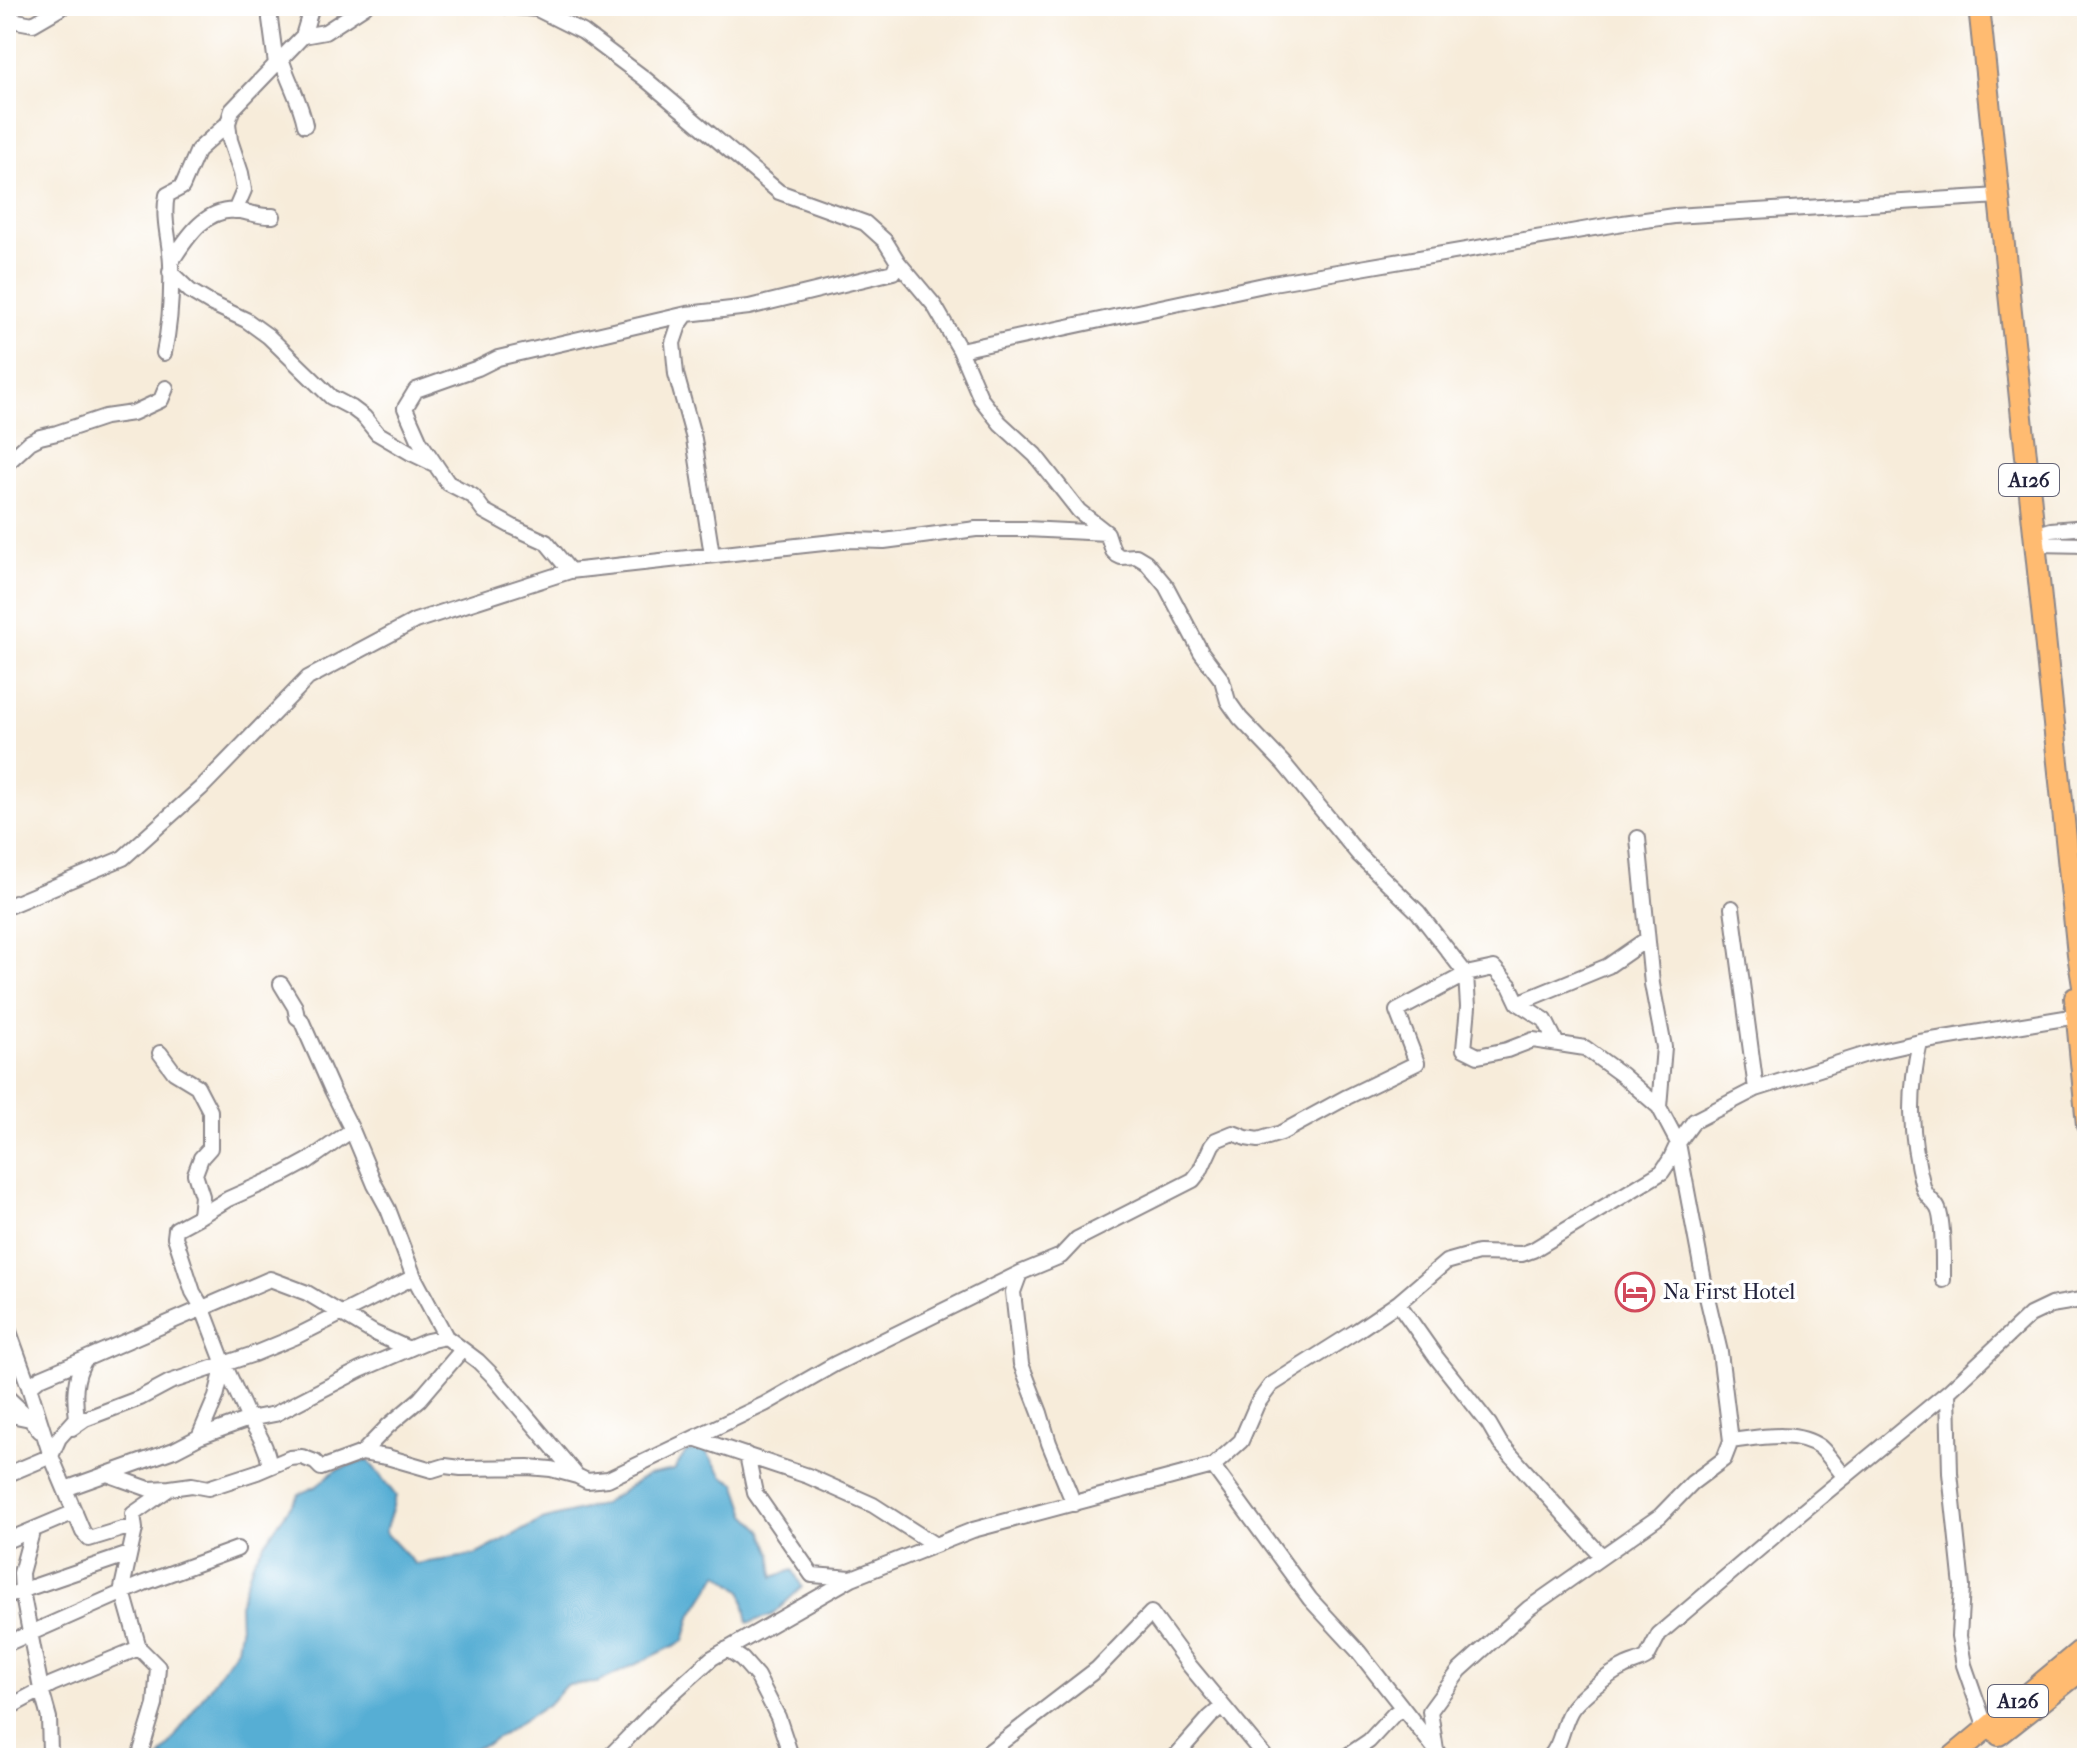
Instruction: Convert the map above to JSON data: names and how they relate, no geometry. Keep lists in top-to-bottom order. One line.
{"streets":{"highway":["A126"]},"places":{"hotel":["Na First Hotel"]}}
